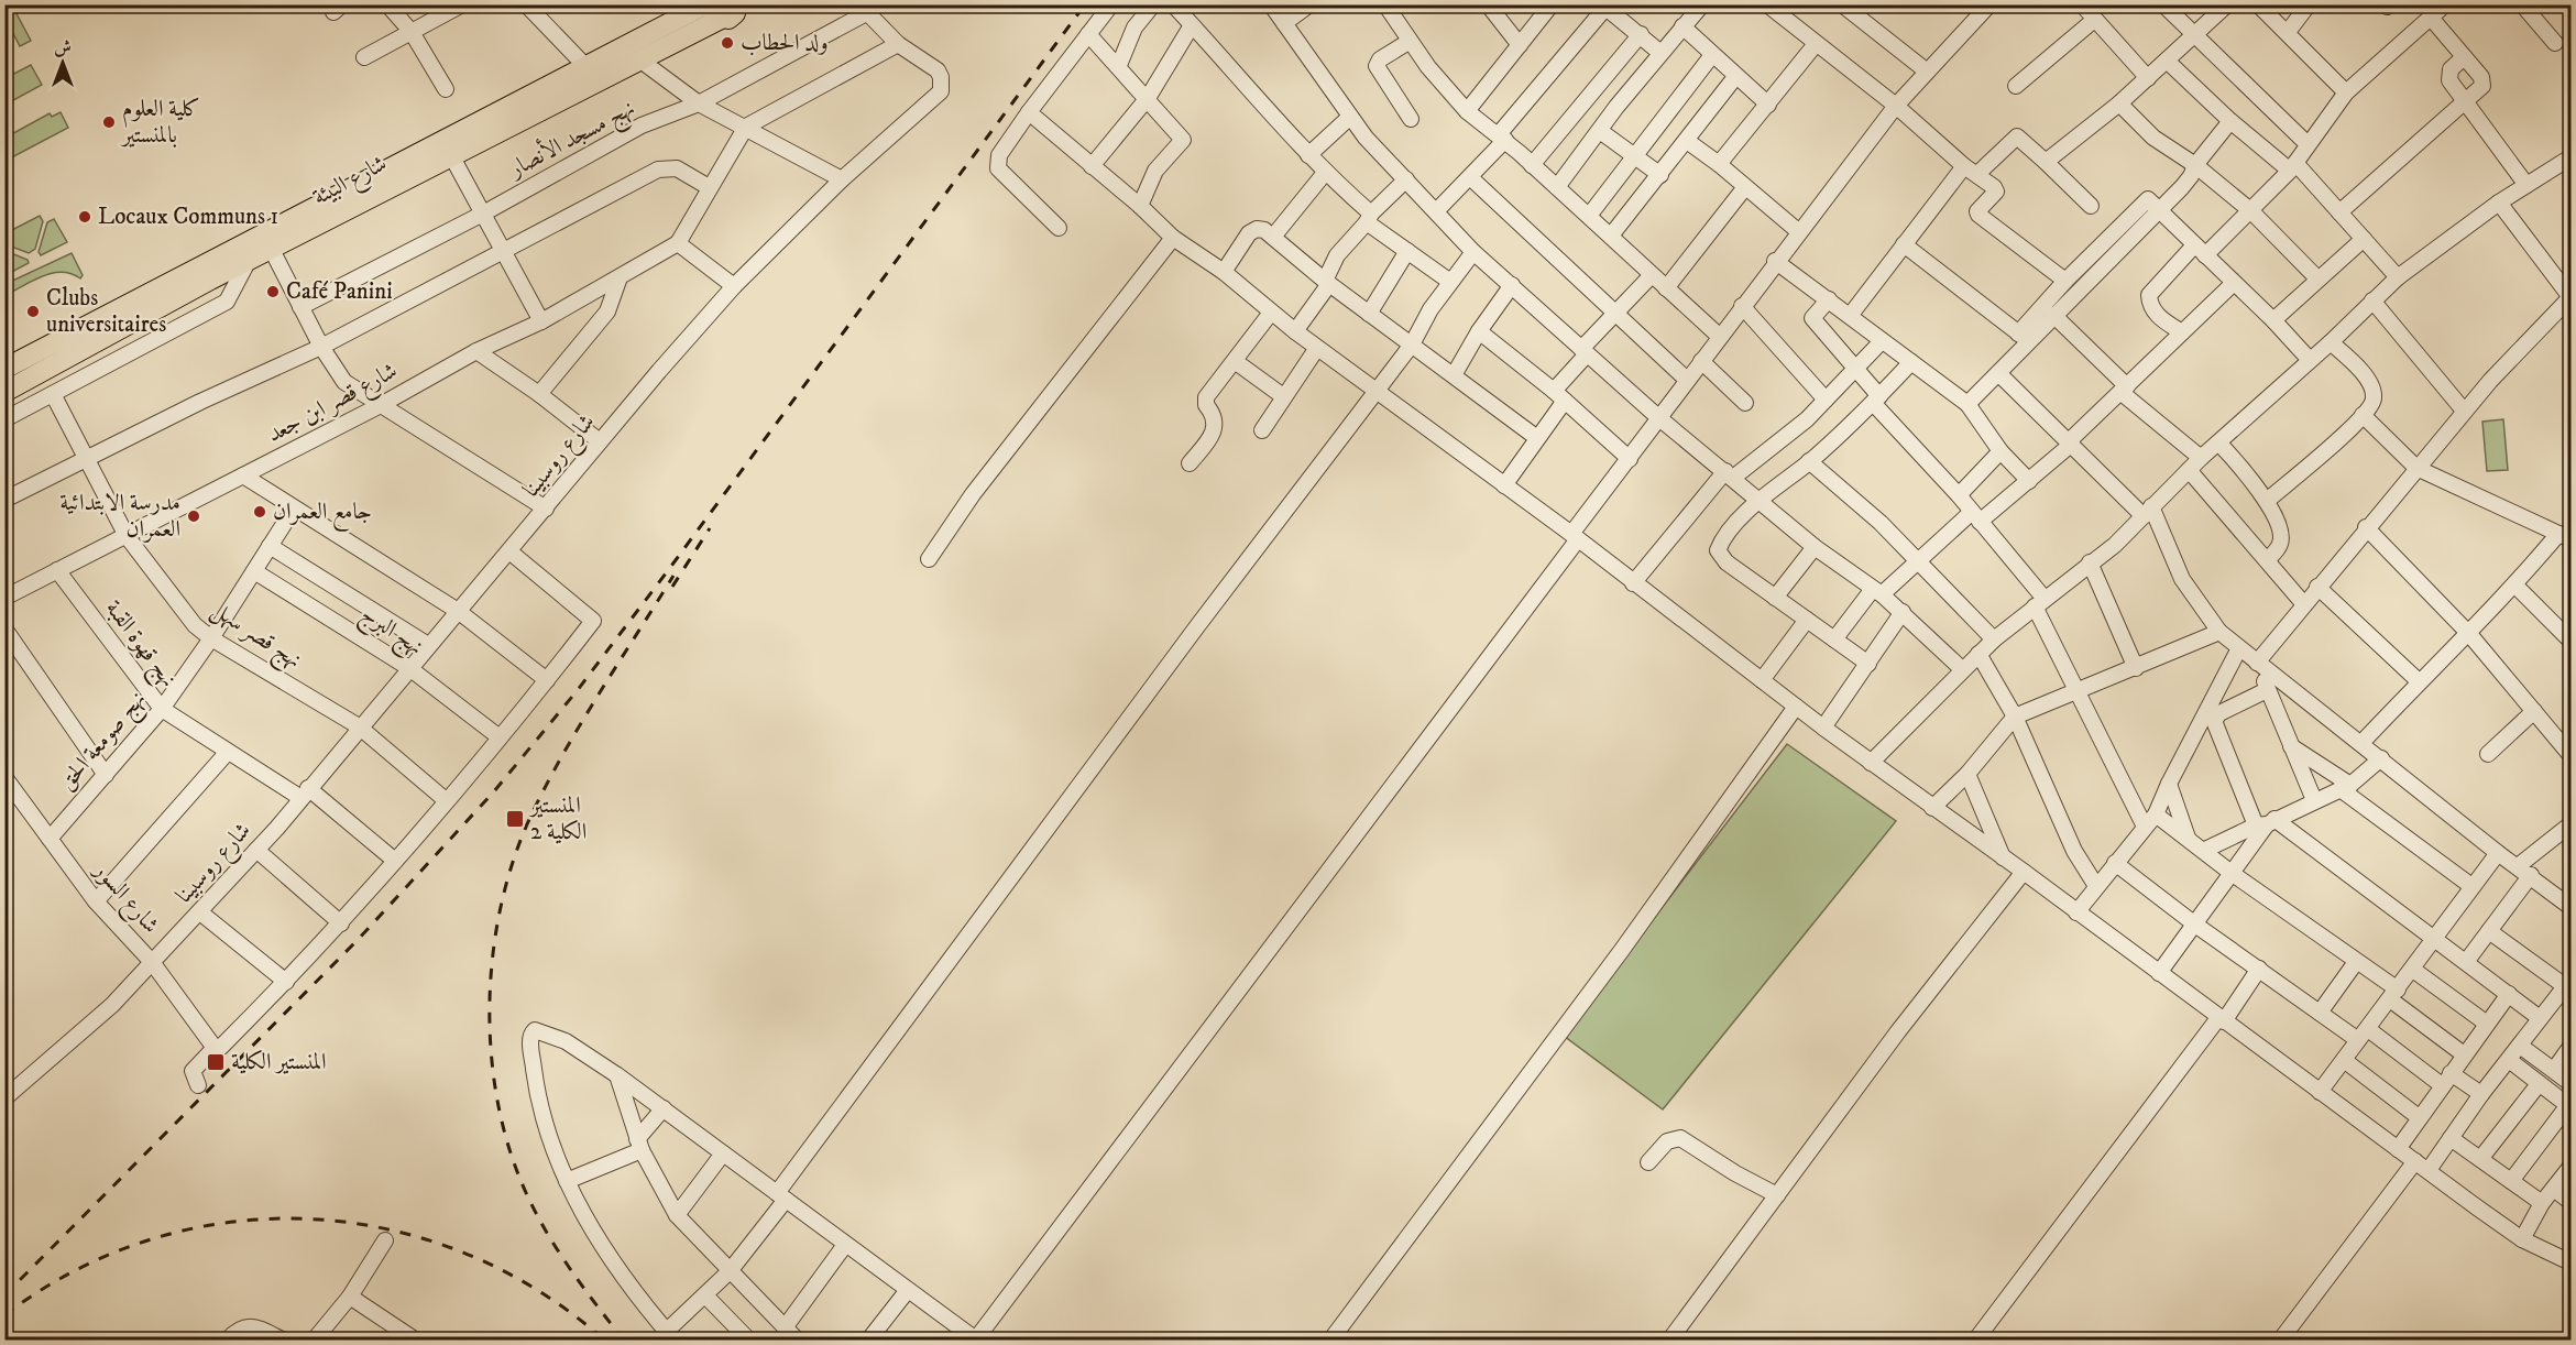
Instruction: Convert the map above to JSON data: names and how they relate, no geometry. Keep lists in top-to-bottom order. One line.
{"streets":{"main road":["شارع البيئة"],"street":["نهج مسجد الأنصار","شارع قصر ابن جعد","شارع روسبينا","نهج البرج","نهج قصر سهل","نهج قهوة القبة","نهج صومعة الحق","شارع السور"]},"crossings":[["نهج مسجد الأنصار","شارع روسبينا"],["شارع قصر ابن جعد","نهج قصر سهل"],["شارع قصر ابن جعد","نهج قهوة القبة"],["شارع روسبينا","نهج البرج"],["شارع روسبينا","نهج قصر سهل"],["شارع روسبينا","نهج قهوة القبة"],["شارع روسبينا","شارع السور"],["نهج البرج","نهج صومعة الحق"],["نهج قصر سهل","نهج صومعة الحق"],["نهج قهوة القبة","نهج صومعة الحق"],["نهج صومعة الحق","شارع السور"]],"places":{"other":["ولد الحطاب","كلية العلوم بالمنستير","Locaux Communs 1","Café Panini","Clubs universitaires","جامع العمران","مدرسة الابتدائية العمران"],"transit":["المنستير الكلية 2","المنستير الكلية"]},"north":"top"}
